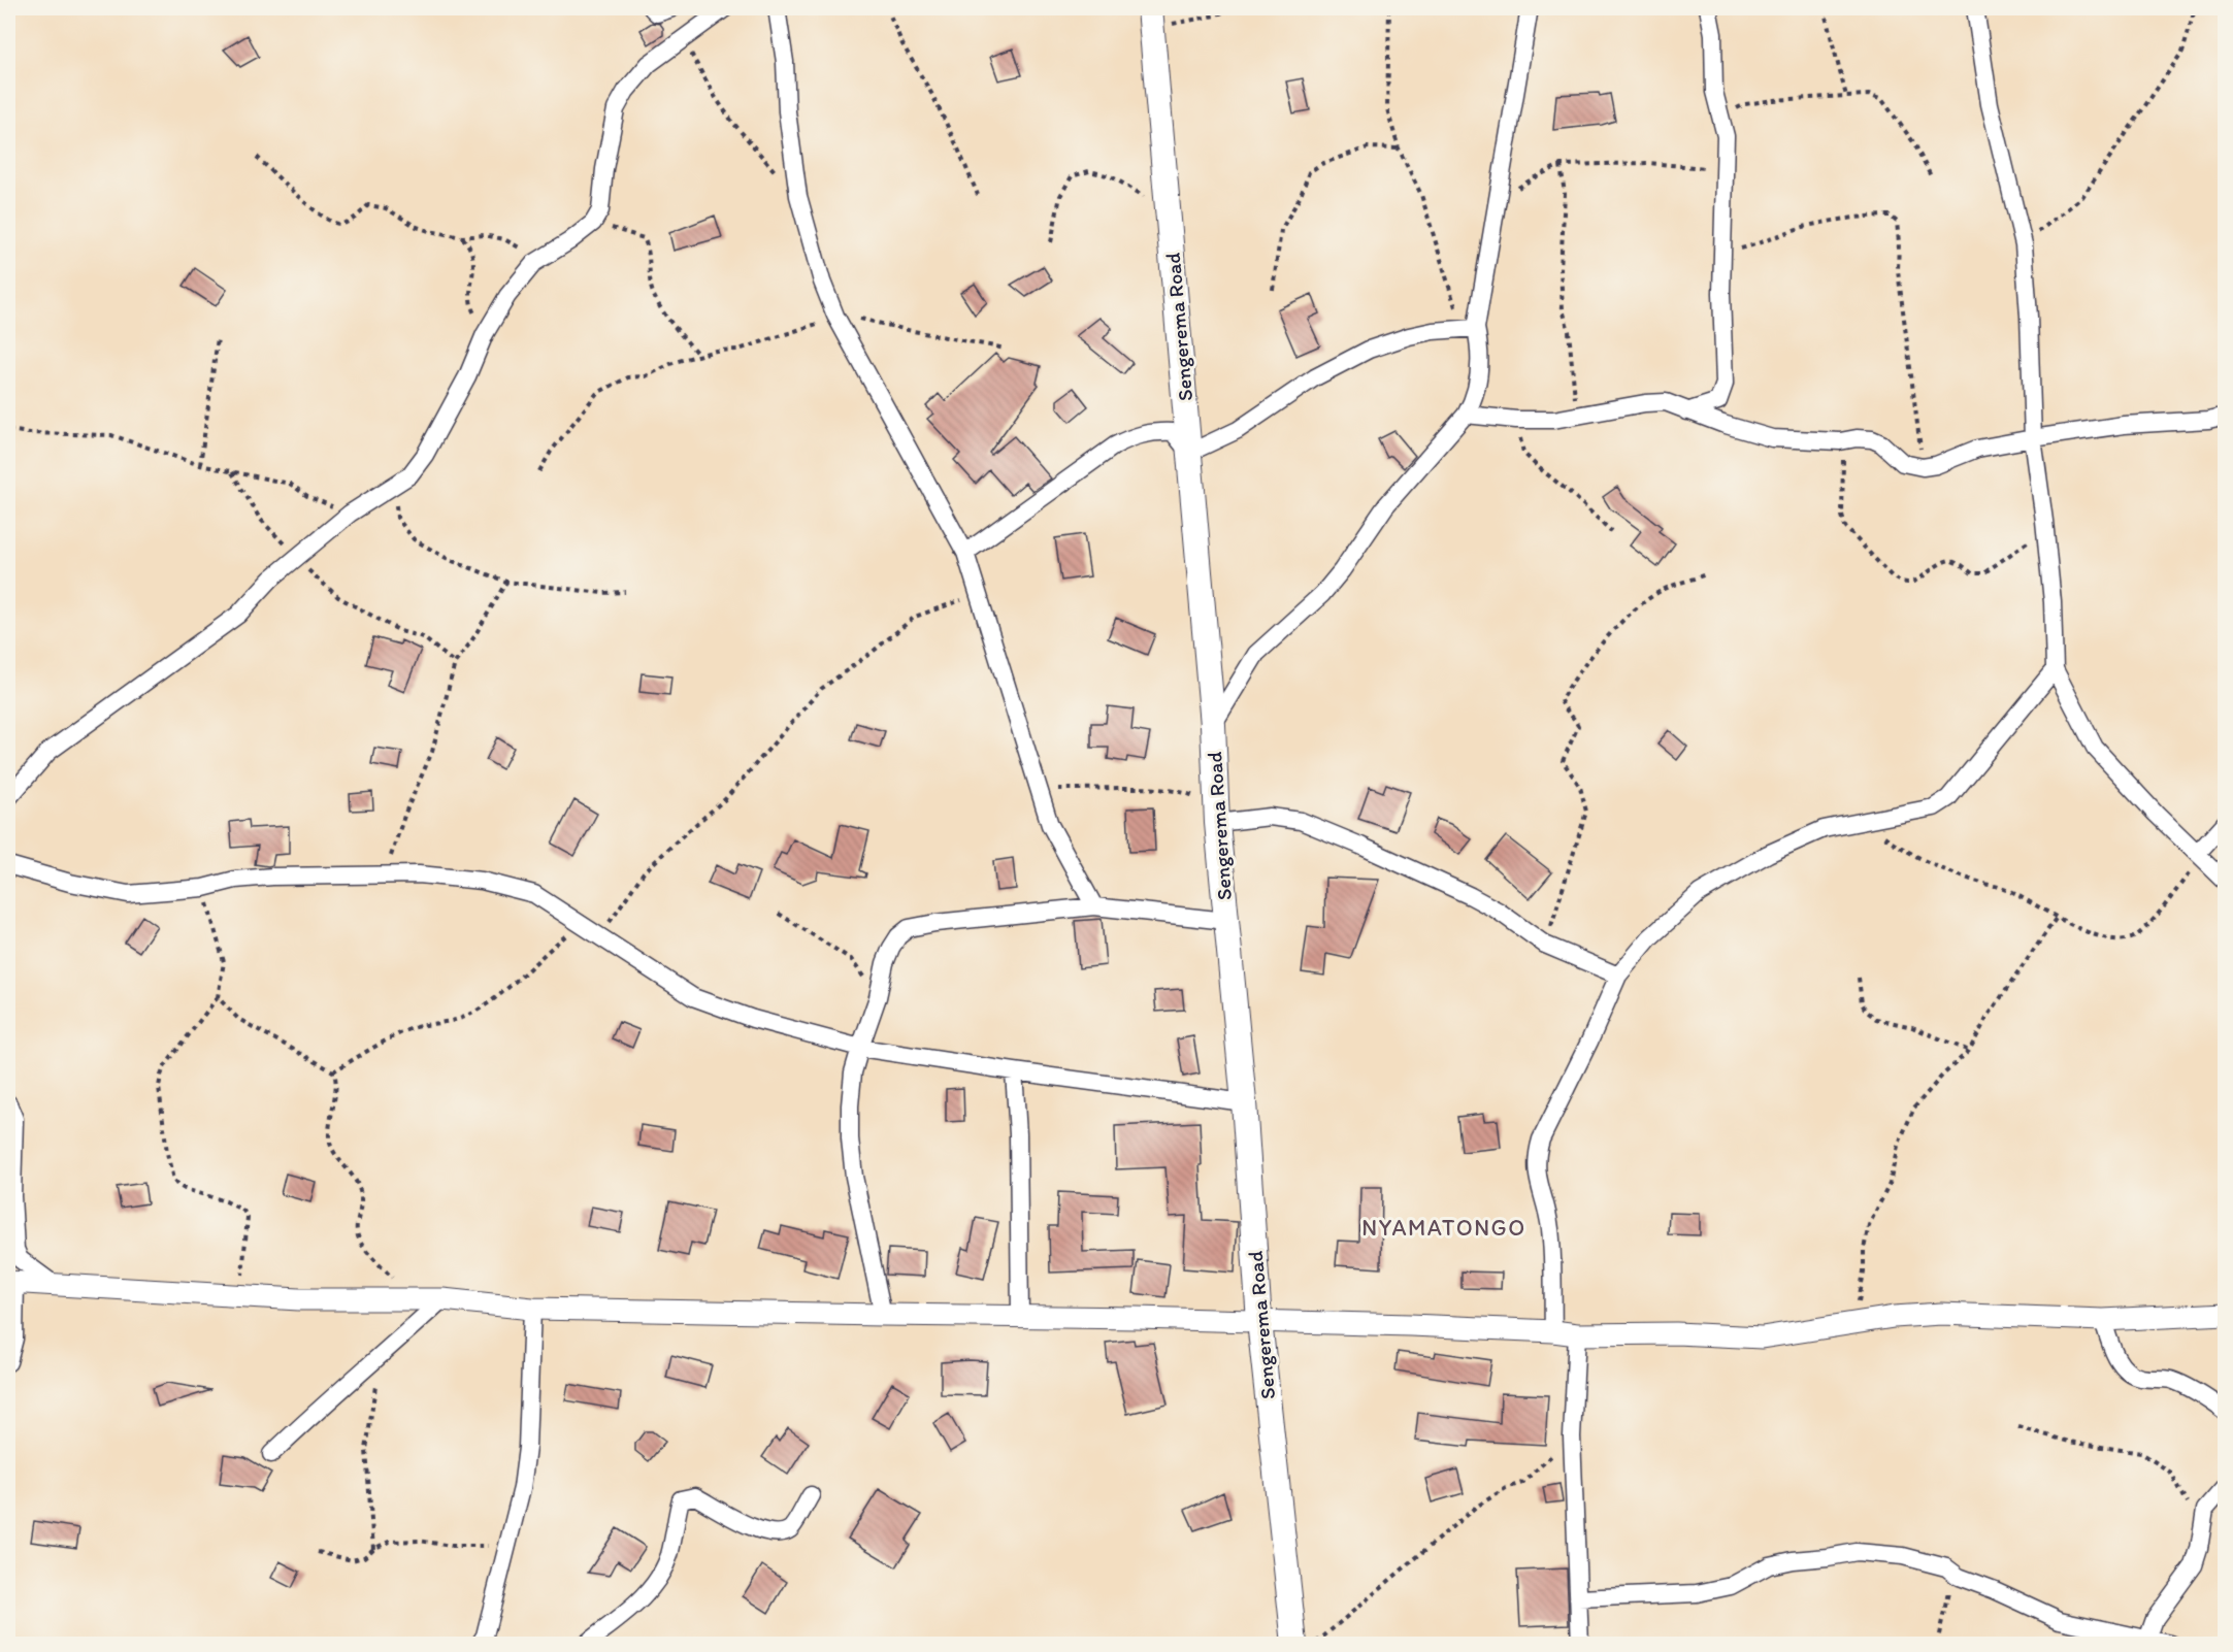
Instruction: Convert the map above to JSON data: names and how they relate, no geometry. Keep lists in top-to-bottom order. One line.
{"streets":{"main road":["Sengerema Road"]},"districts":["NYAMATONGO"]}
